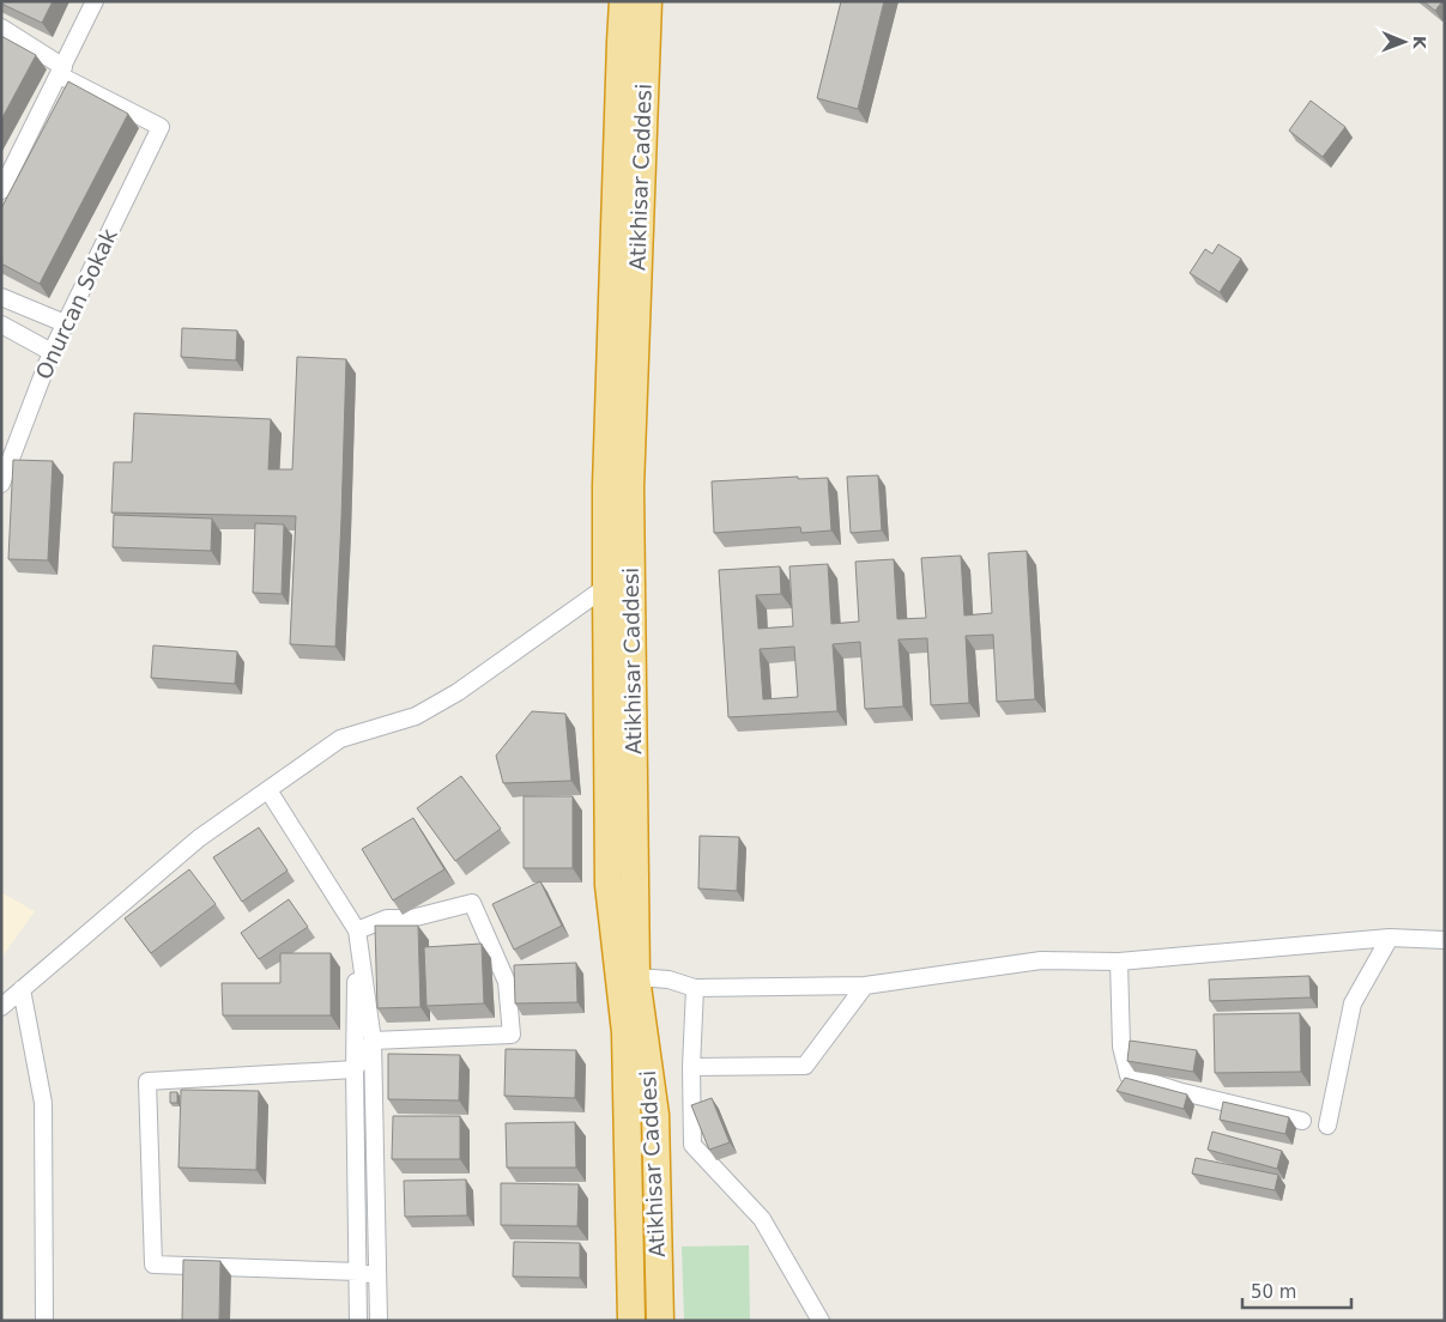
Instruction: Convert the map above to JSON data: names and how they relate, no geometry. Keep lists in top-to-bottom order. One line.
{"streets":{"highway":["Atikhisar Caddesi"],"street":["Onurcan Sokak"]},"scale_bar":"50 m","north":"right"}
